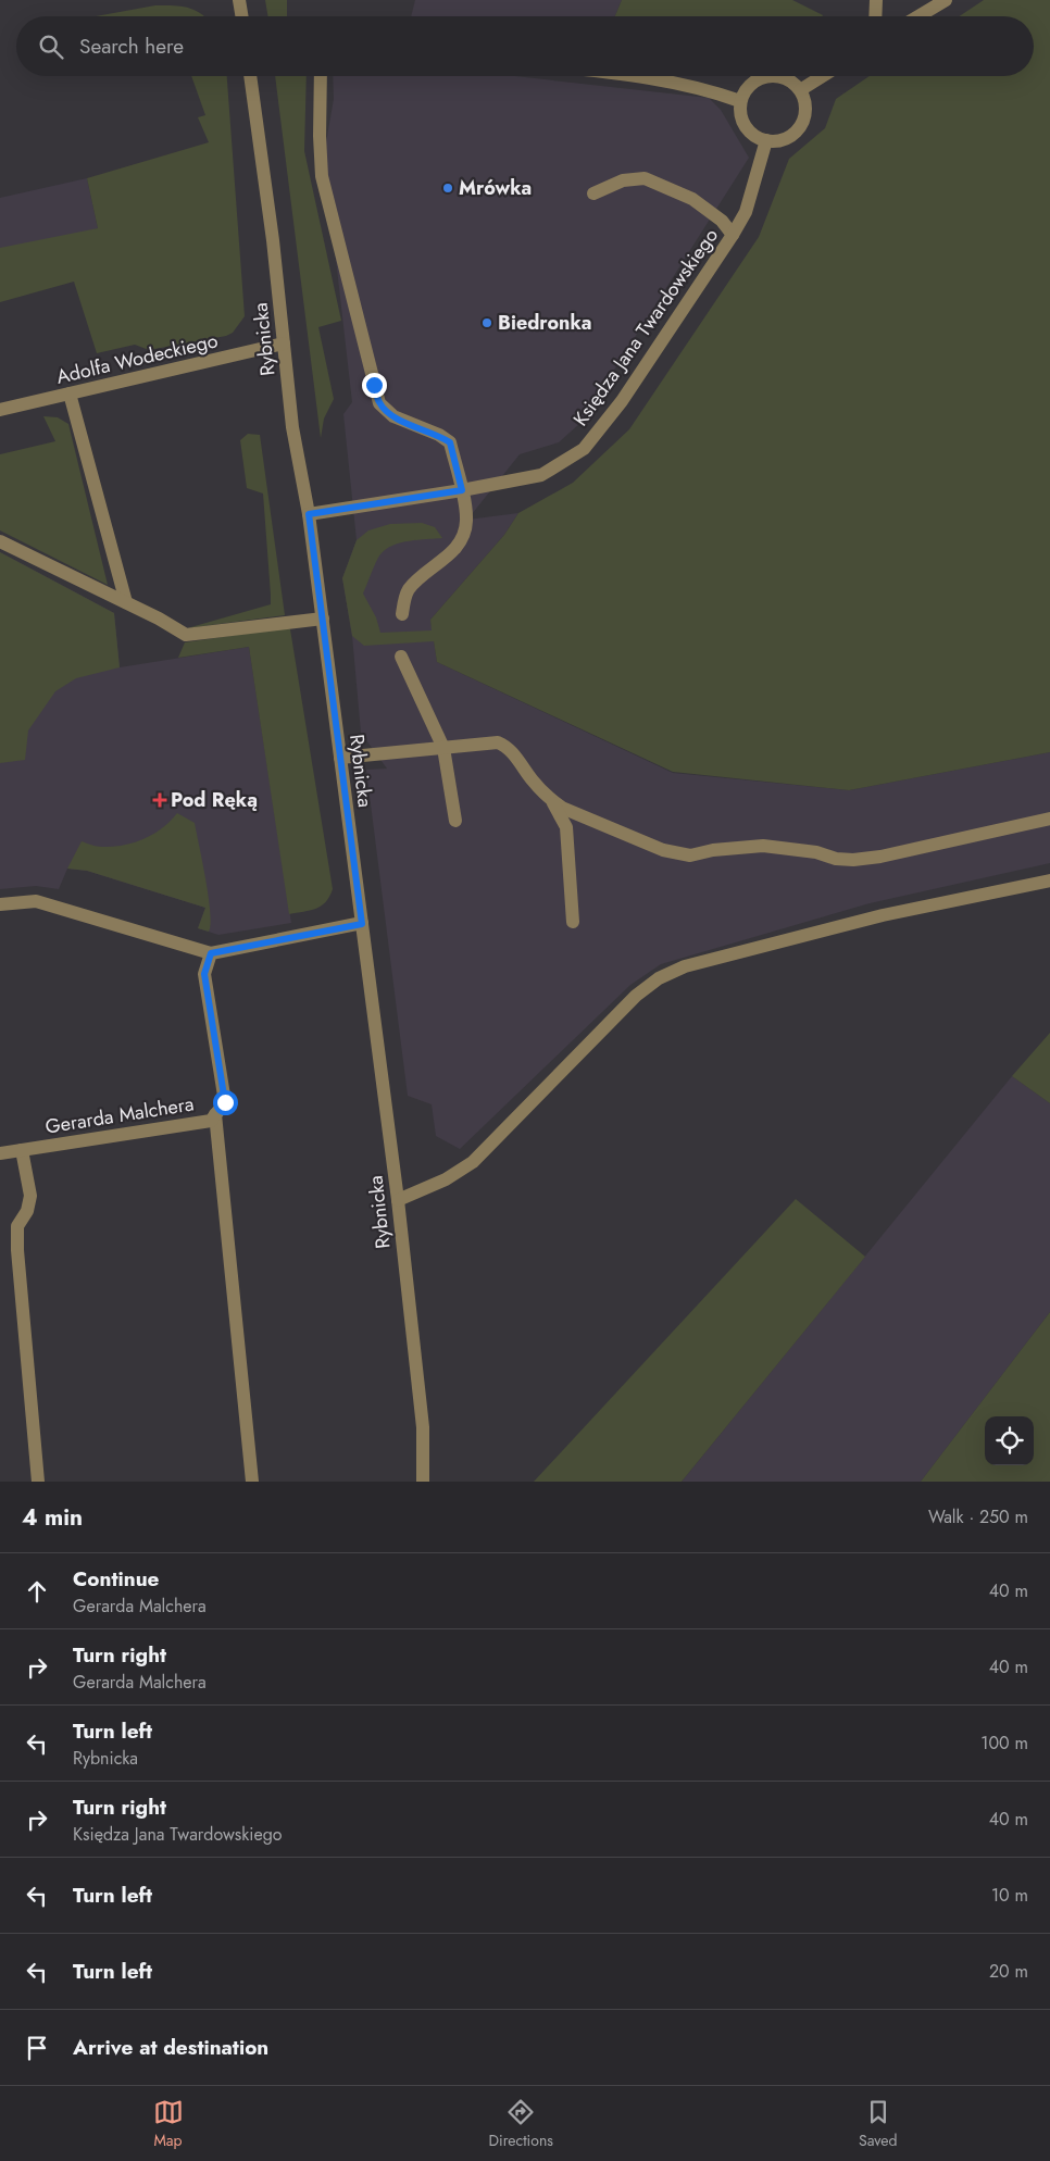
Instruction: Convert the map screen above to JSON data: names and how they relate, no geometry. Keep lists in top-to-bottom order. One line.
{"streets":{"street":["Księdza Jana Twardowskiego","Rybnicka","Adolfa Wodeckiego","Gerarda Malchera"]},"crossings":[["Księdza Jana Twardowskiego","Rybnicka"],["Rybnicka","Adolfa Wodeckiego"]],"places":{"other":["Mrówka","Biedronka"],"health":["Pod Ręką"]},"page":{"search":"Search here","heading":["4 min","Walk · 250 m"],"list":[["Continue","Gerarda Malchera","40 m"],["Turn right","Gerarda Malchera","40 m"],["Turn left","Rybnicka","100 m"],["Turn right","Księdza Jana Twardowskiego","40 m"],["Turn left","10 m"],["Turn left","20 m"],"Arrive at destination"],"nav":["Map","Directions","Saved"]}}
